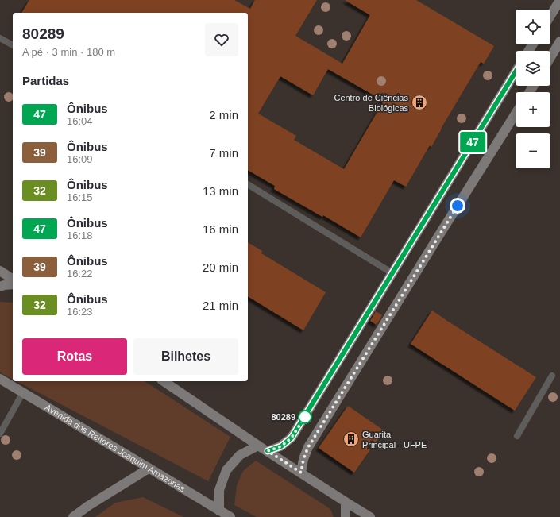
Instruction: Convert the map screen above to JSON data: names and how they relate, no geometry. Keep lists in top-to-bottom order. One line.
{"streets":{"street":["Avenida dos Reitores Joaquim Amazonas"]},"places":{"building":["Centro de Ciências Biológicas","Guarita Principal - UFPE"],"other":["80289"]},"lines":["bus line 47"],"page":{"on_map":"47","map_buttons":["+","−"],"heading":[["80289","A pé · 3 min · 180 m"],"Partidas"],"list":[{"mark":"47","name":"Ônibus","note":"16:04","value":"2 min"},{"mark":"39","name":"Ônibus","note":"16:09","value":"7 min"},{"mark":"32","name":"Ônibus","note":"16:15","value":"13 min"},{"mark":"47","name":"Ônibus","note":"16:18","value":"16 min"},{"mark":"39","name":"Ônibus","note":"16:22","value":"20 min"},{"mark":"32","name":"Ônibus","note":"16:23","value":"21 min"}],"buttons":["Rotas","Bilhetes"]}}
